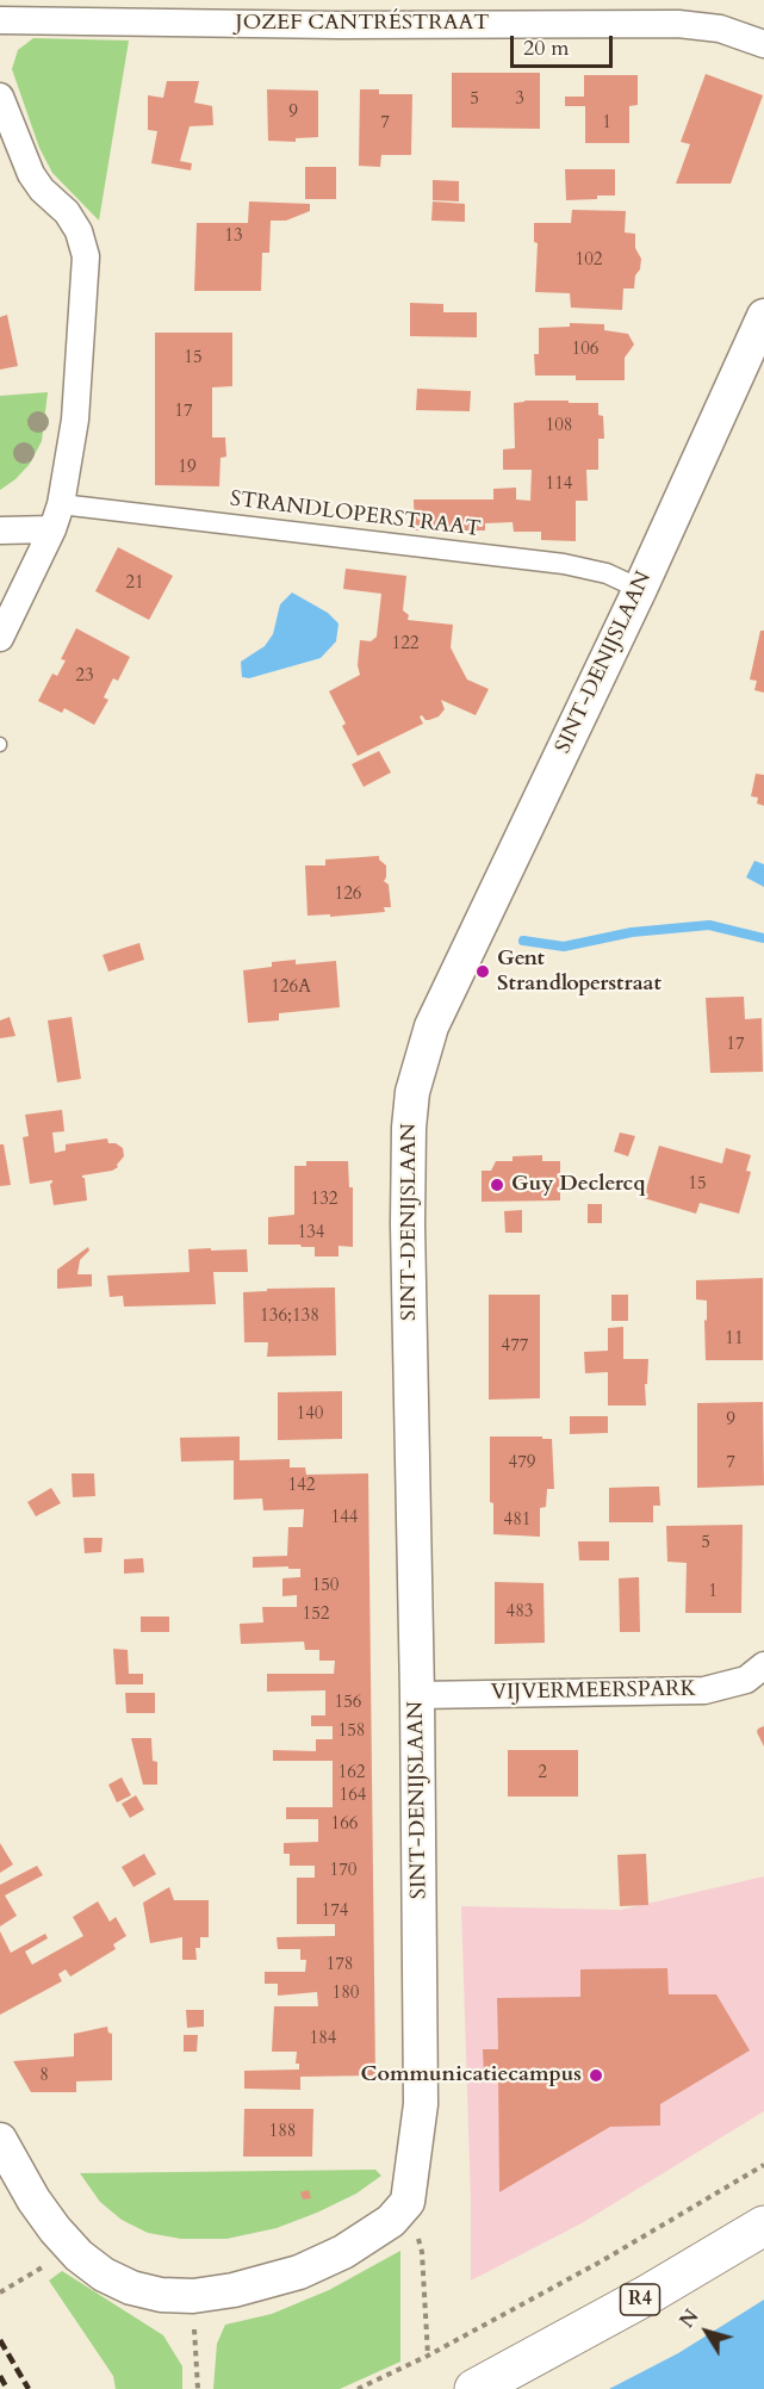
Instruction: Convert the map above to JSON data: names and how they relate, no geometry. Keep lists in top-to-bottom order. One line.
{"streets":{"highway":["R4"],"street":["JOZEF CANTRÉSTRAAT","STRANDLOPERSTRAAT","SINT-DENIJSLAAN","VIJVERMEERSPARK"]},"crossings":[["STRANDLOPERSTRAAT","SINT-DENIJSLAAN"],["SINT-DENIJSLAAN","VIJVERMEERSPARK"]],"places":["Gent Strandloperstraat","Guy Declercq","Communicatiecampus"],"house_numbers":["5","3","9","7","1","13","102","106","15","17","108","19","114","21","122","23","126","126A","17","15","132","134","136;138","11","477","140","9","479","7","142","144","481","5","150","1","483","152","156","158","162","2","164","166","170","174","178","180","184","8","188"],"scale_bar":"20 m","north":"top left"}
